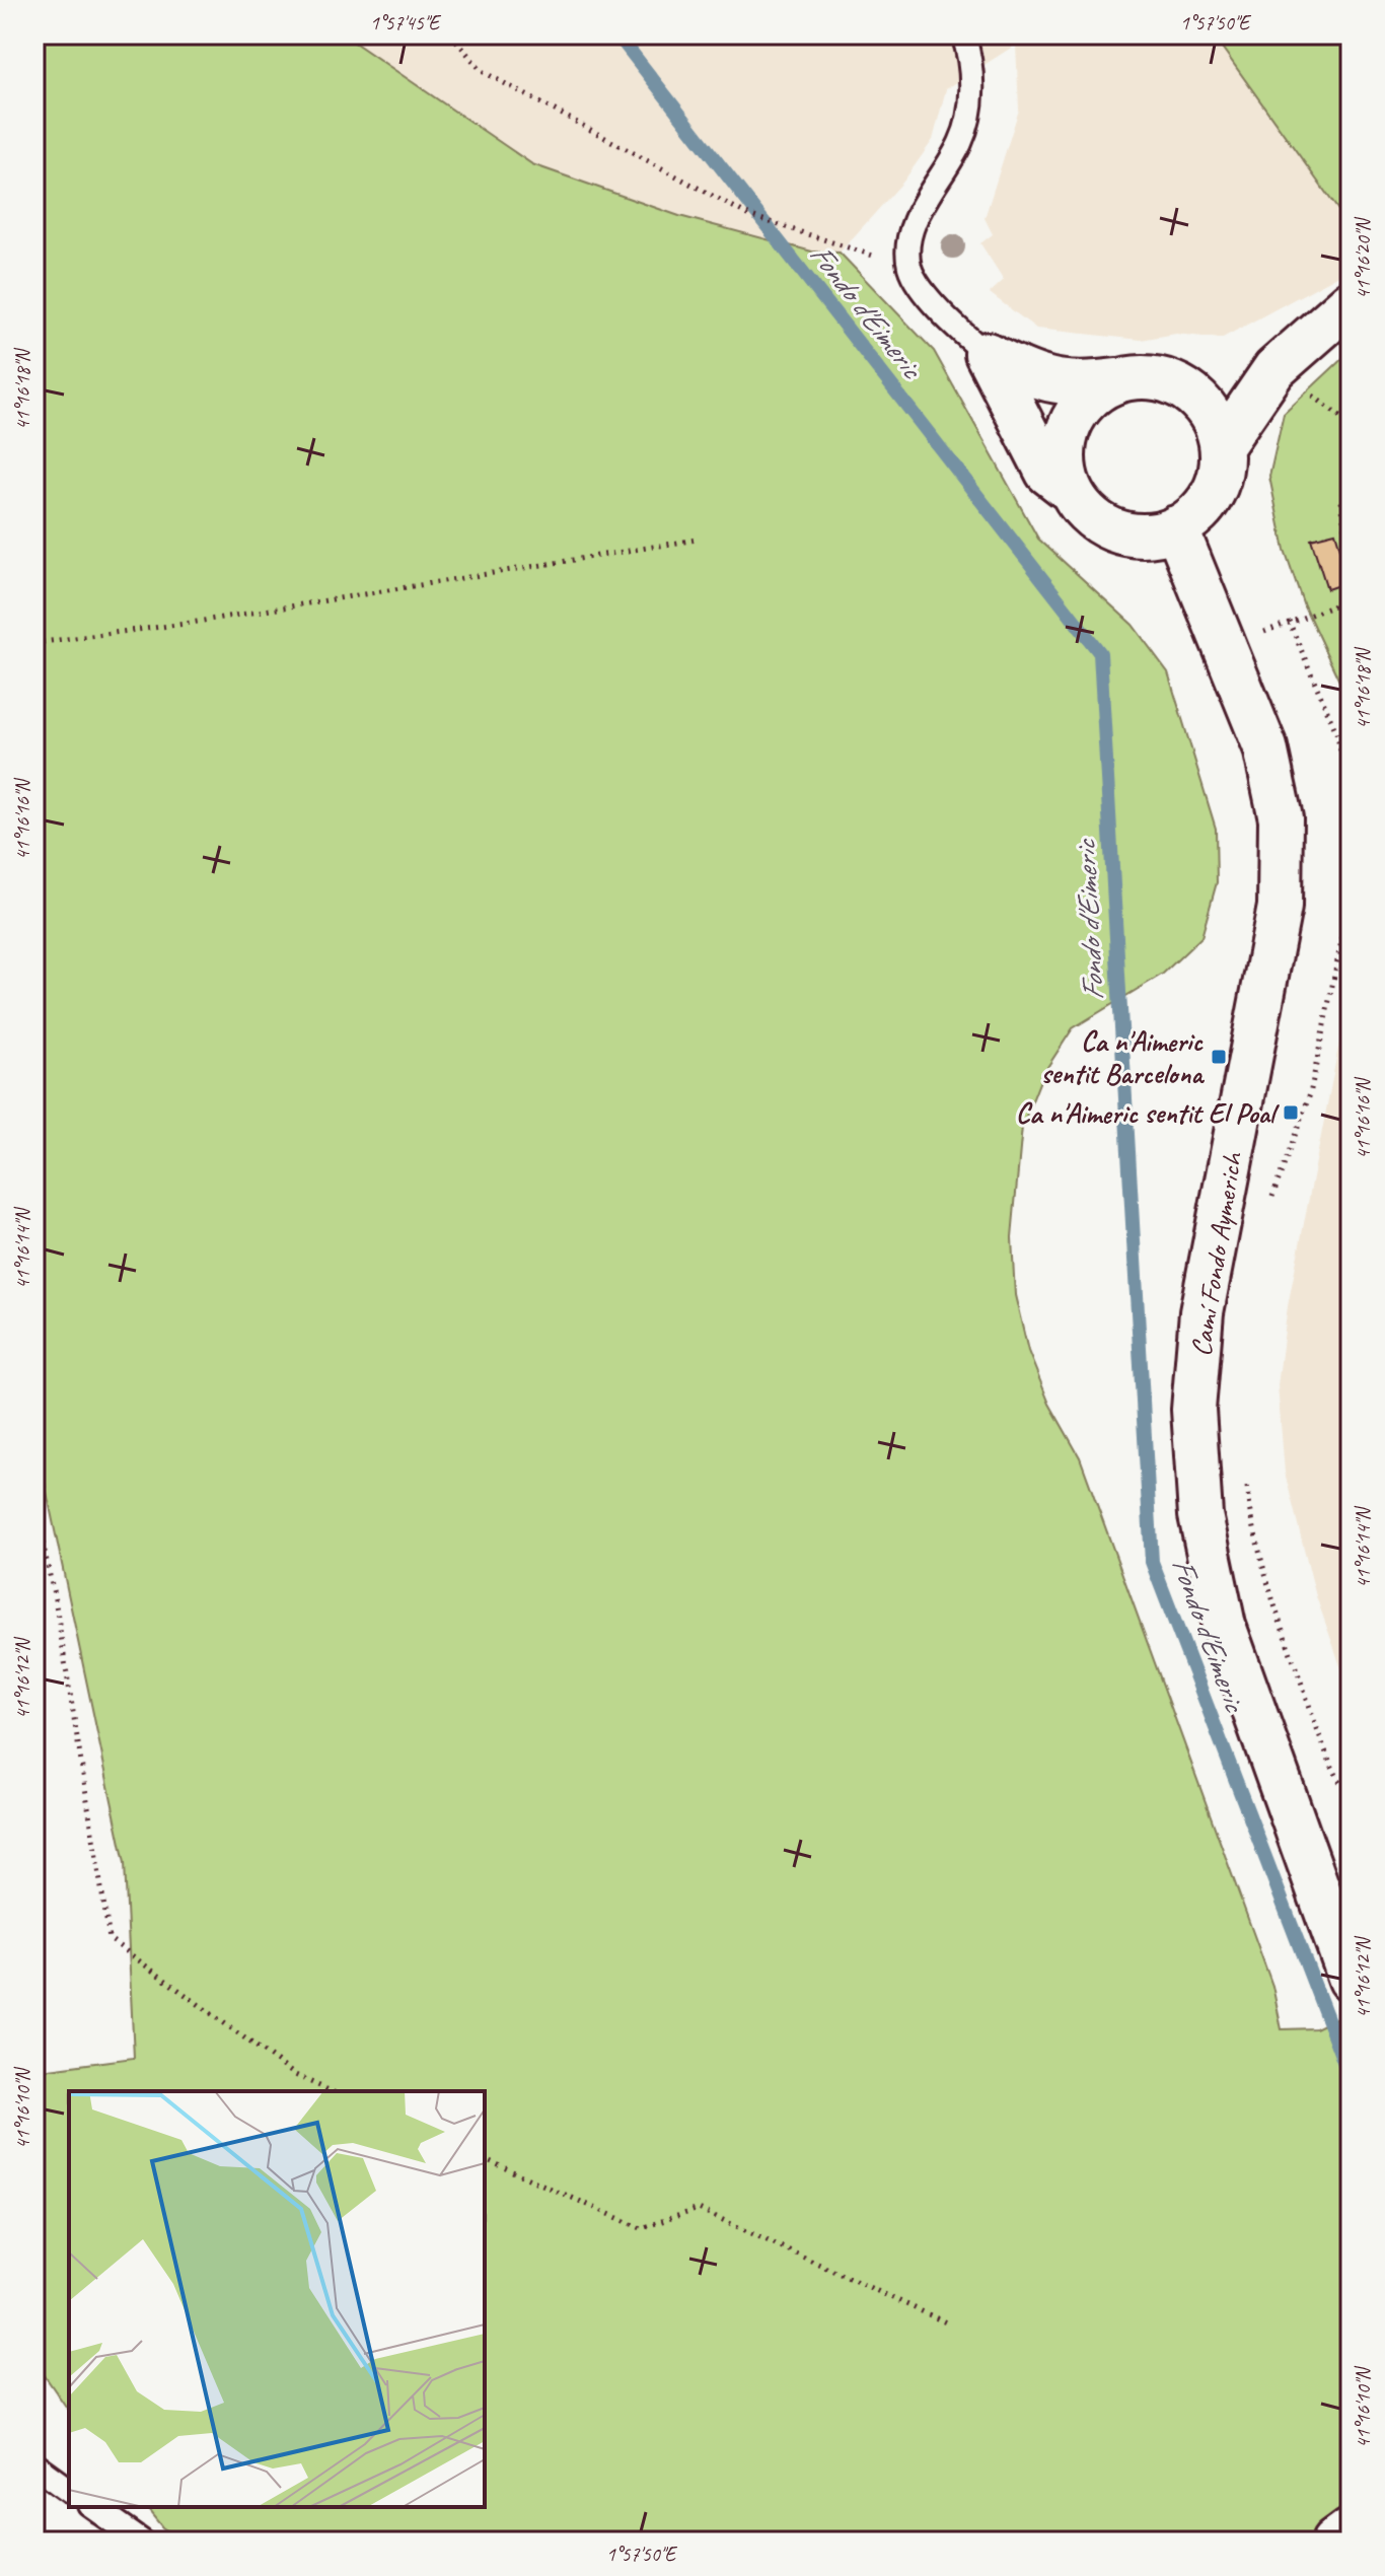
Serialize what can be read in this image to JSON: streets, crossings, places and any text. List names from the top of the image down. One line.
{"streets":{"street":["Camí Fondo Aymerich"]},"water":["Fondo d'Eimeric"],"places":{"transit":["Ca n'Aimeric sentit Barcelona","Ca n'Aimeric sentit El Poal"]},"coordinates":["1°57'45\"E","1°57'50\"E","41°16'20\"N","41°16'18\"N","41°16'16\"N","41°16'14\"N","41°16'12\"N","41°16'10\"N"]}
